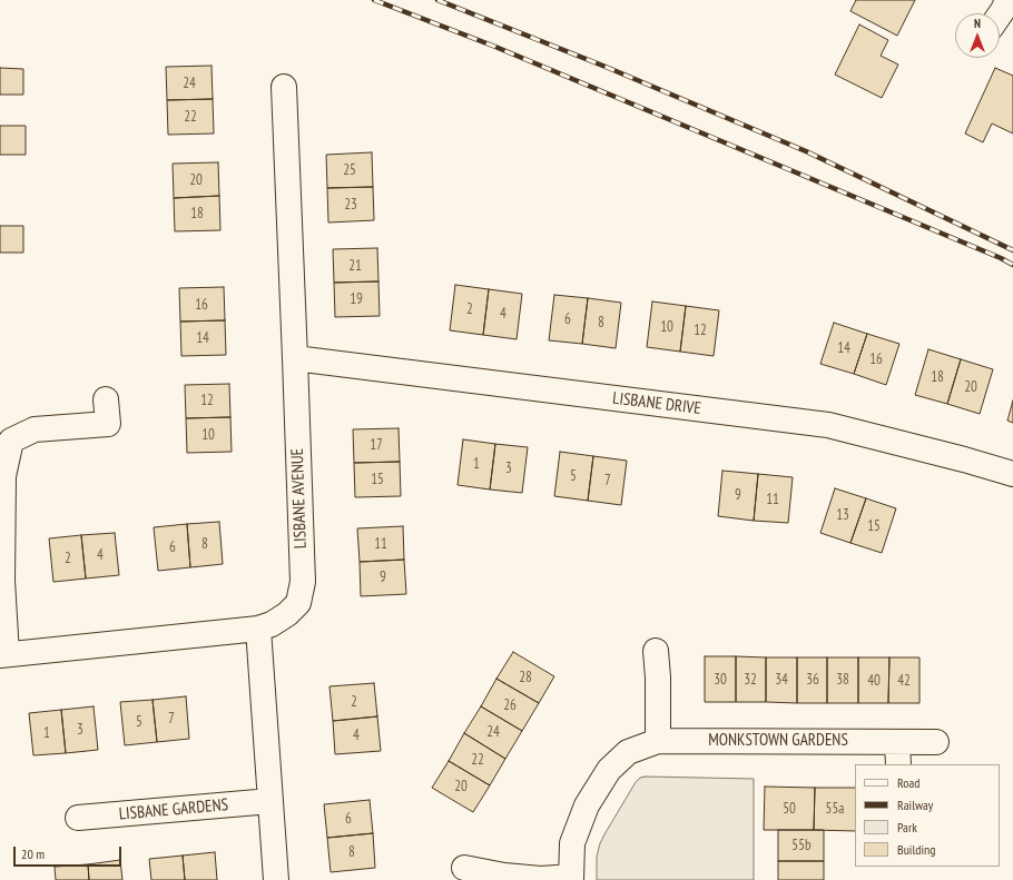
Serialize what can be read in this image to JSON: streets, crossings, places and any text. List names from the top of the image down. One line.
{"streets":{"street":["LISBANE DRIVE","LISBANE AVENUE","MONKSTOWN GARDENS","LISBANE GARDENS"]},"crossings":[["LISBANE DRIVE","LISBANE AVENUE"]],"house_numbers":["24","22","25","20","23","18","21","19","16","2","4","6","8","10","12","14","14","16","18","20","12","10","17","1","3","5","15","7","9","11","13","15","8","11","6","4","2","9","28","30","32","34","36","38","40","42","2","26","7","5","3","24","1","4","22","20","50","55a","6","55b","8"],"legend":["Road","Railway","Park","Building"],"scale_bar":"20 m","north":"top"}
